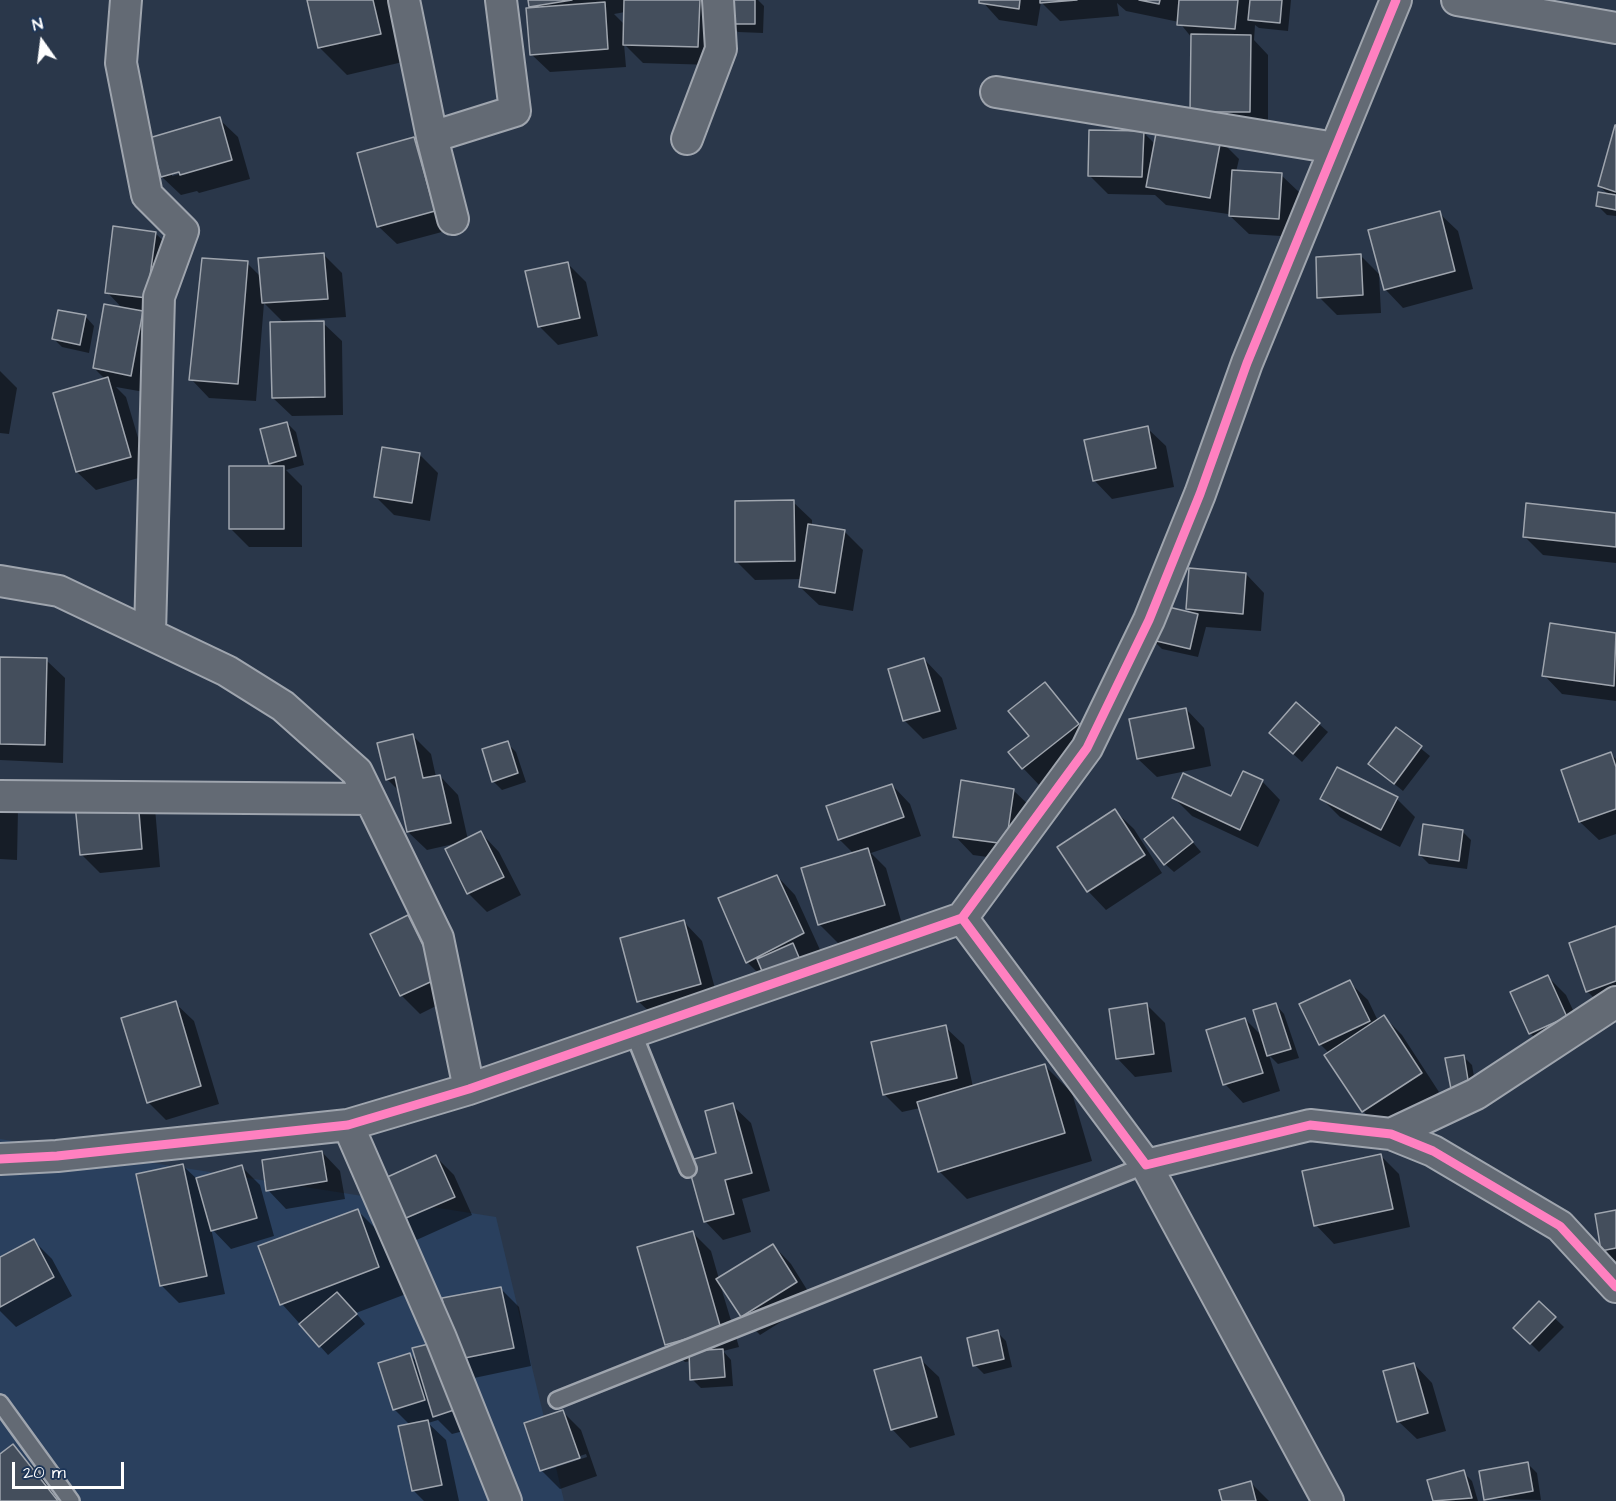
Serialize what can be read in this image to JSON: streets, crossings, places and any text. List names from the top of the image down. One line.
{"scale_bar":"20 m","north":"top"}
